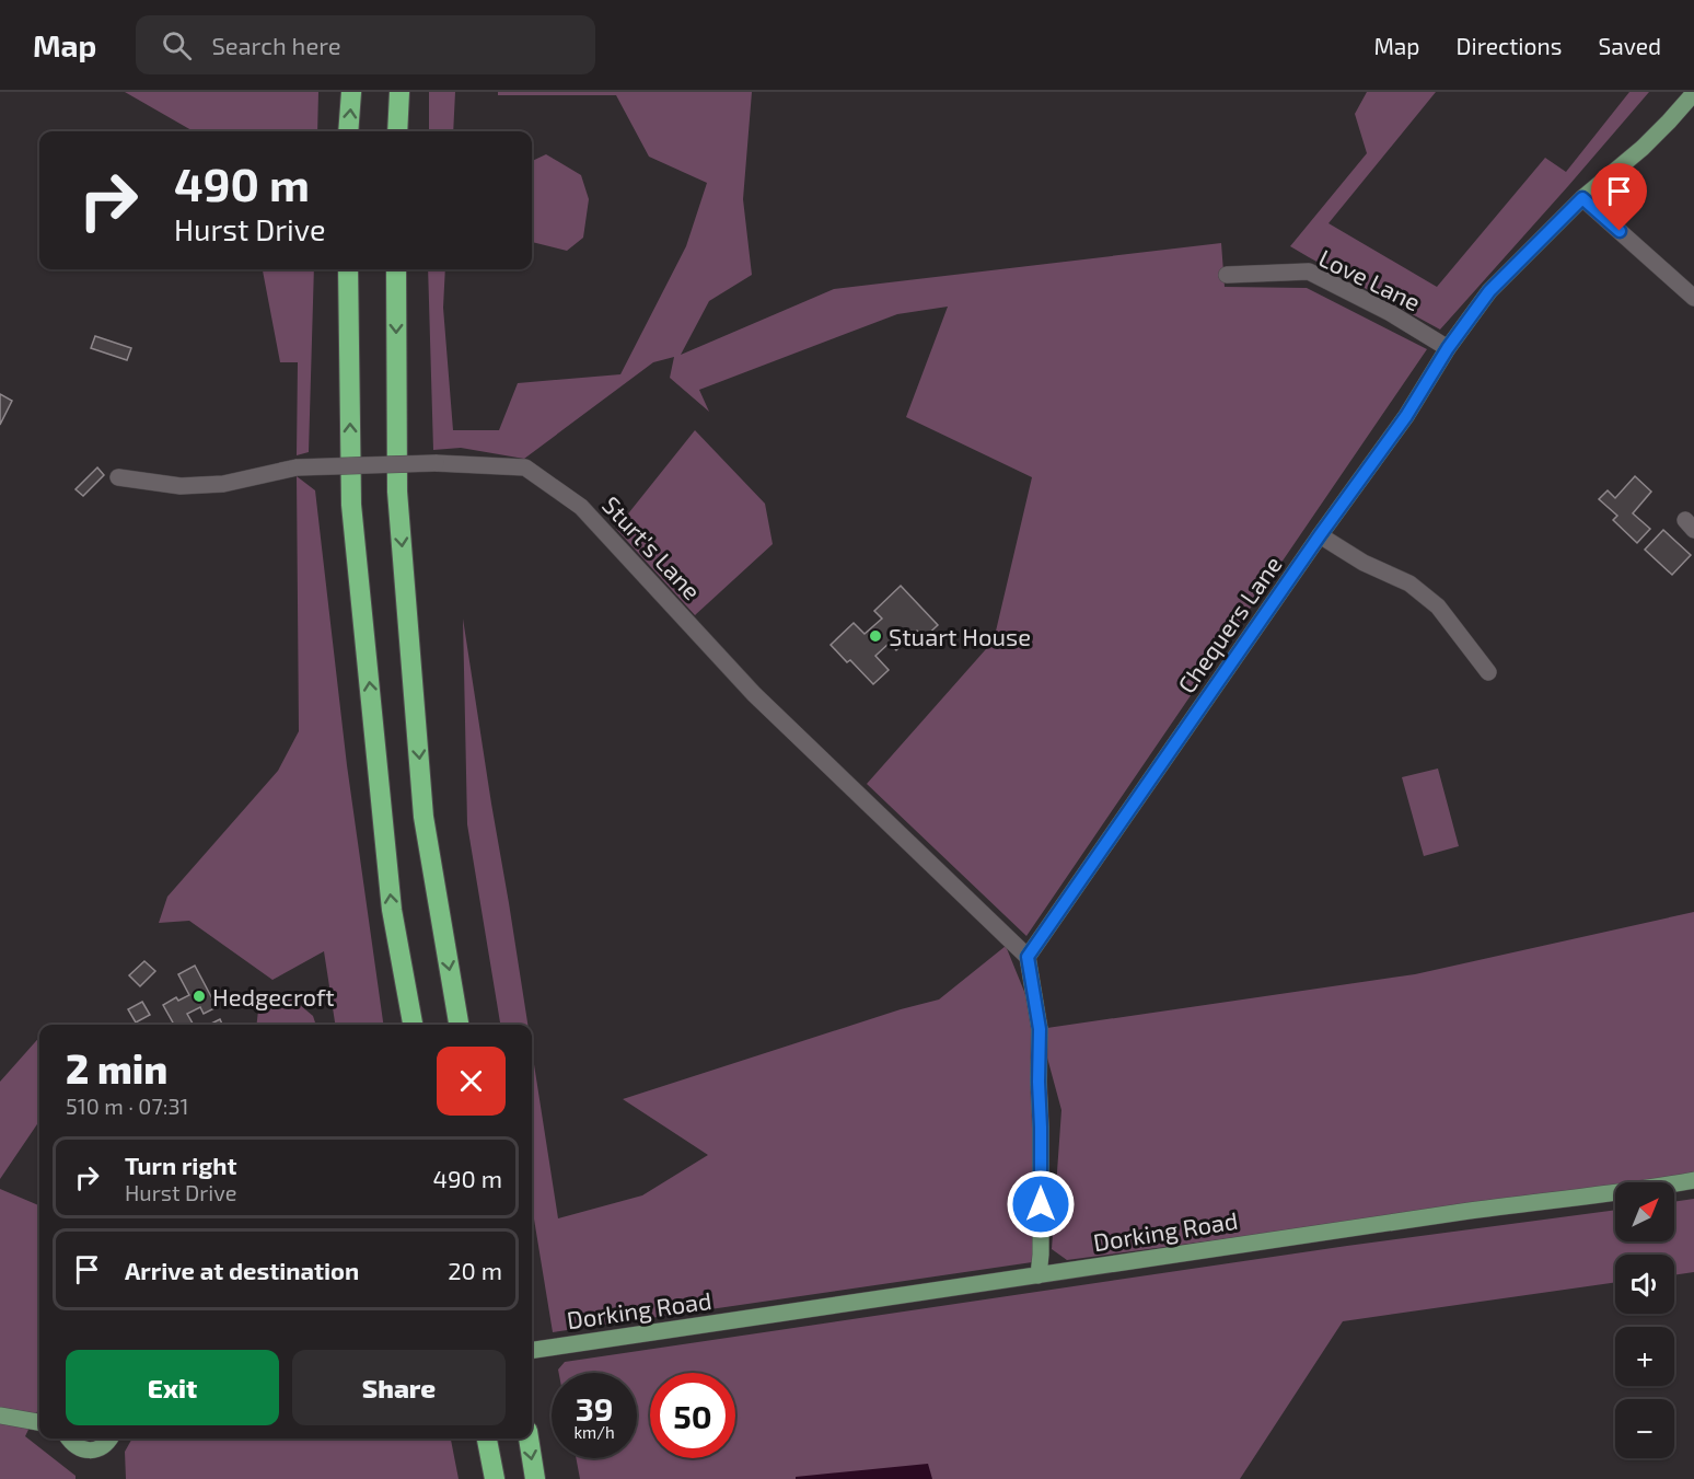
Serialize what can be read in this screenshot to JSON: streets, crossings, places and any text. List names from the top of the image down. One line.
{"streets":{"main road":["Chequers Lane","Dorking Road"],"street":["Love Lane","Sturt's Lane"]},"crossings":[["Love Lane","Chequers Lane"],["Sturt's Lane","Chequers Lane"]],"places":["Stuart House","Hedgecroft"],"north":"top right","page":{"header":"Map","search":"Search here","nav":["Map","Directions","Saved"],"turn":["490 m","Hurst Drive"],"heading":["2 min","510 m · 07:31"],"list":[{"name":"Turn right","note":"Hurst Drive","value":"490 m"},{"name":"Arrive at destination","value":"20 m"}],"map_buttons":["+","−"],"buttons":["Exit","Share"],"speed":"39 km/h","limit":"50"}}
